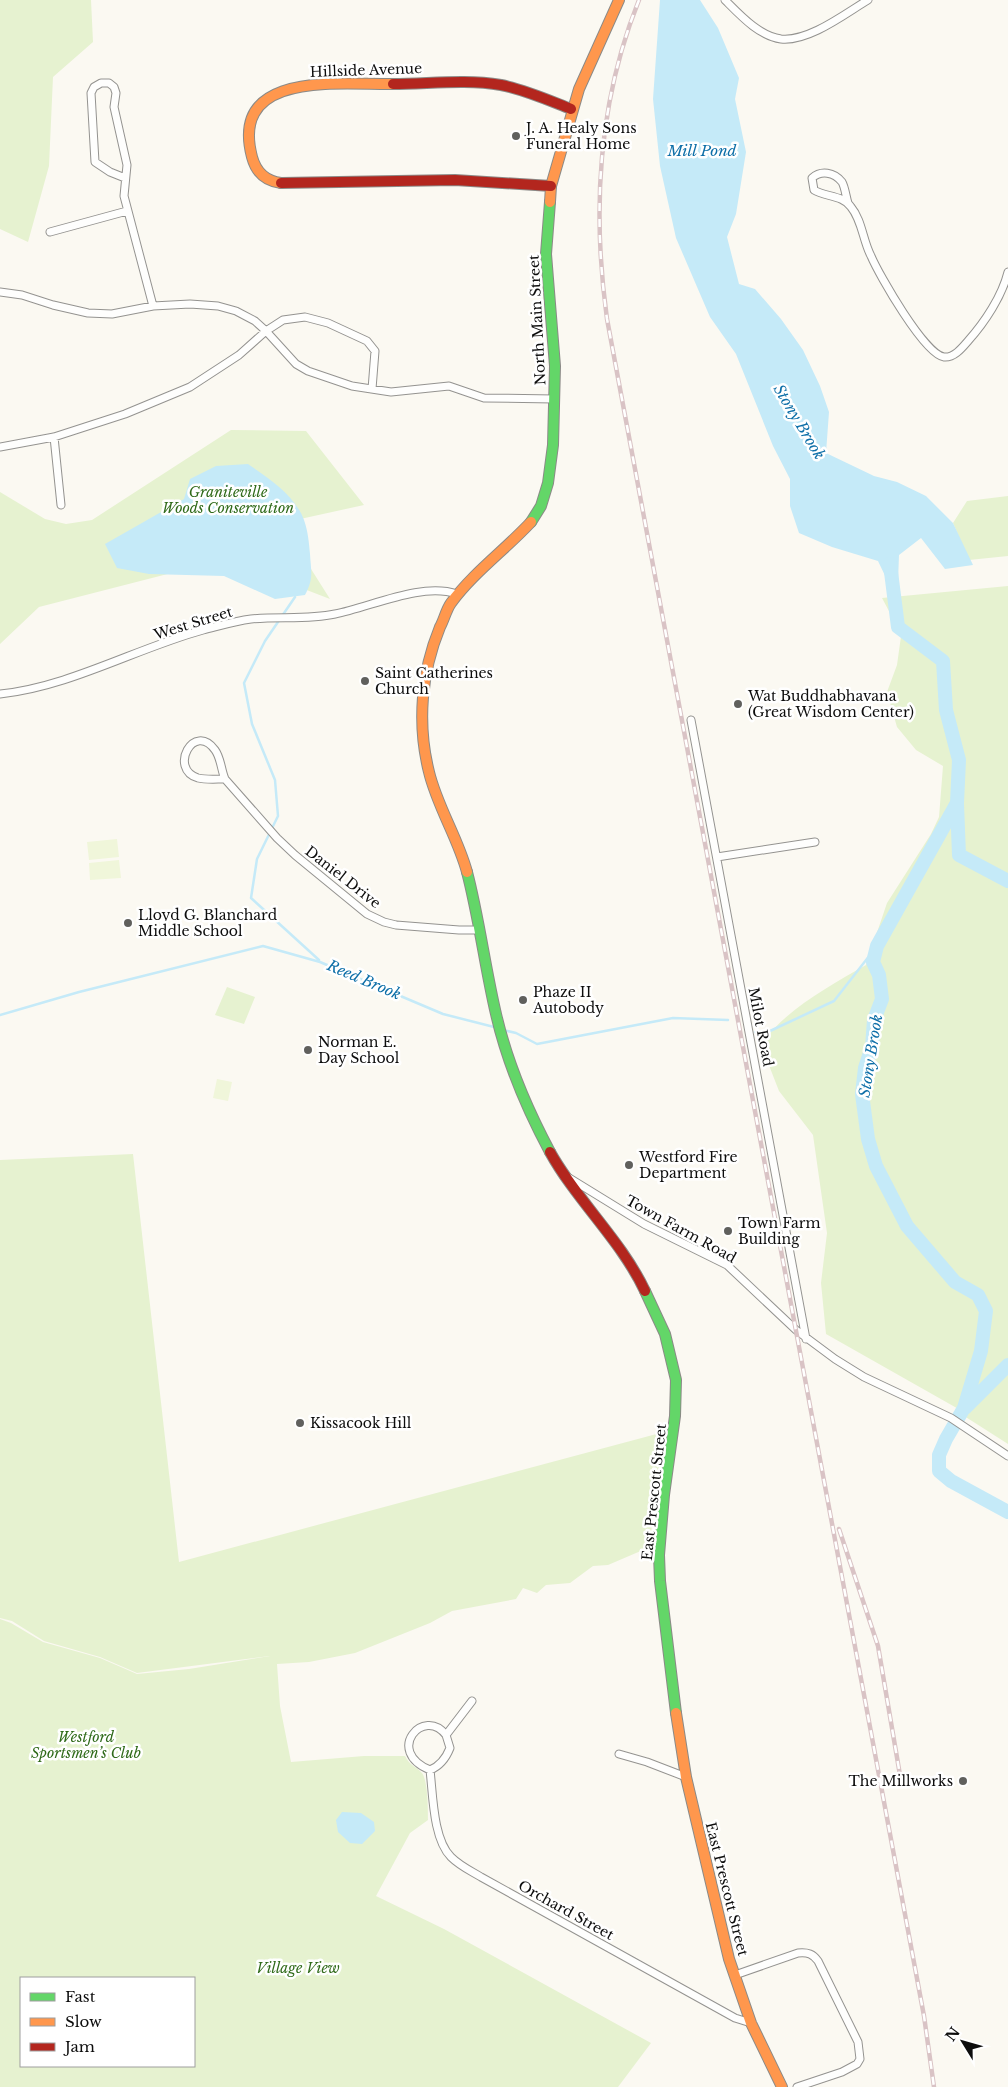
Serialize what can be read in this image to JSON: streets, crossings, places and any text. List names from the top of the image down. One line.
{"streets":{"main road":["Hillside Avenue","North Main Street","East Prescott Street"],"street":["West Street","Daniel Drive","Milot Road","Town Farm Road","Orchard Street"]},"crossings":[["Hillside Avenue","North Main Street"],["North Main Street","West Street"],["North Main Street","Daniel Drive"],["North Main Street","East Prescott Street"],["Daniel Drive","East Prescott Street"],["Milot Road","Town Farm Road"],["Town Farm Road","East Prescott Street"],["East Prescott Street","Orchard Street"]],"water":["Mill Pond","Stony Brook","Reed Brook"],"parks":["Graniteville Woods Conservation","Westford Sportsmen’s Club","Village View"],"places":["J. A. Healy Sons Funeral Home","Saint Catherines Church","Wat Buddhabhavana (Great Wisdom Center)","Lloyd G. Blanchard Middle School","Phaze II Autobody","Norman E. Day School","Westford Fire Department","Town Farm Building","Kissacook Hill","The Millworks"],"legend":["Fast","Slow","Jam"],"north":"top left"}
